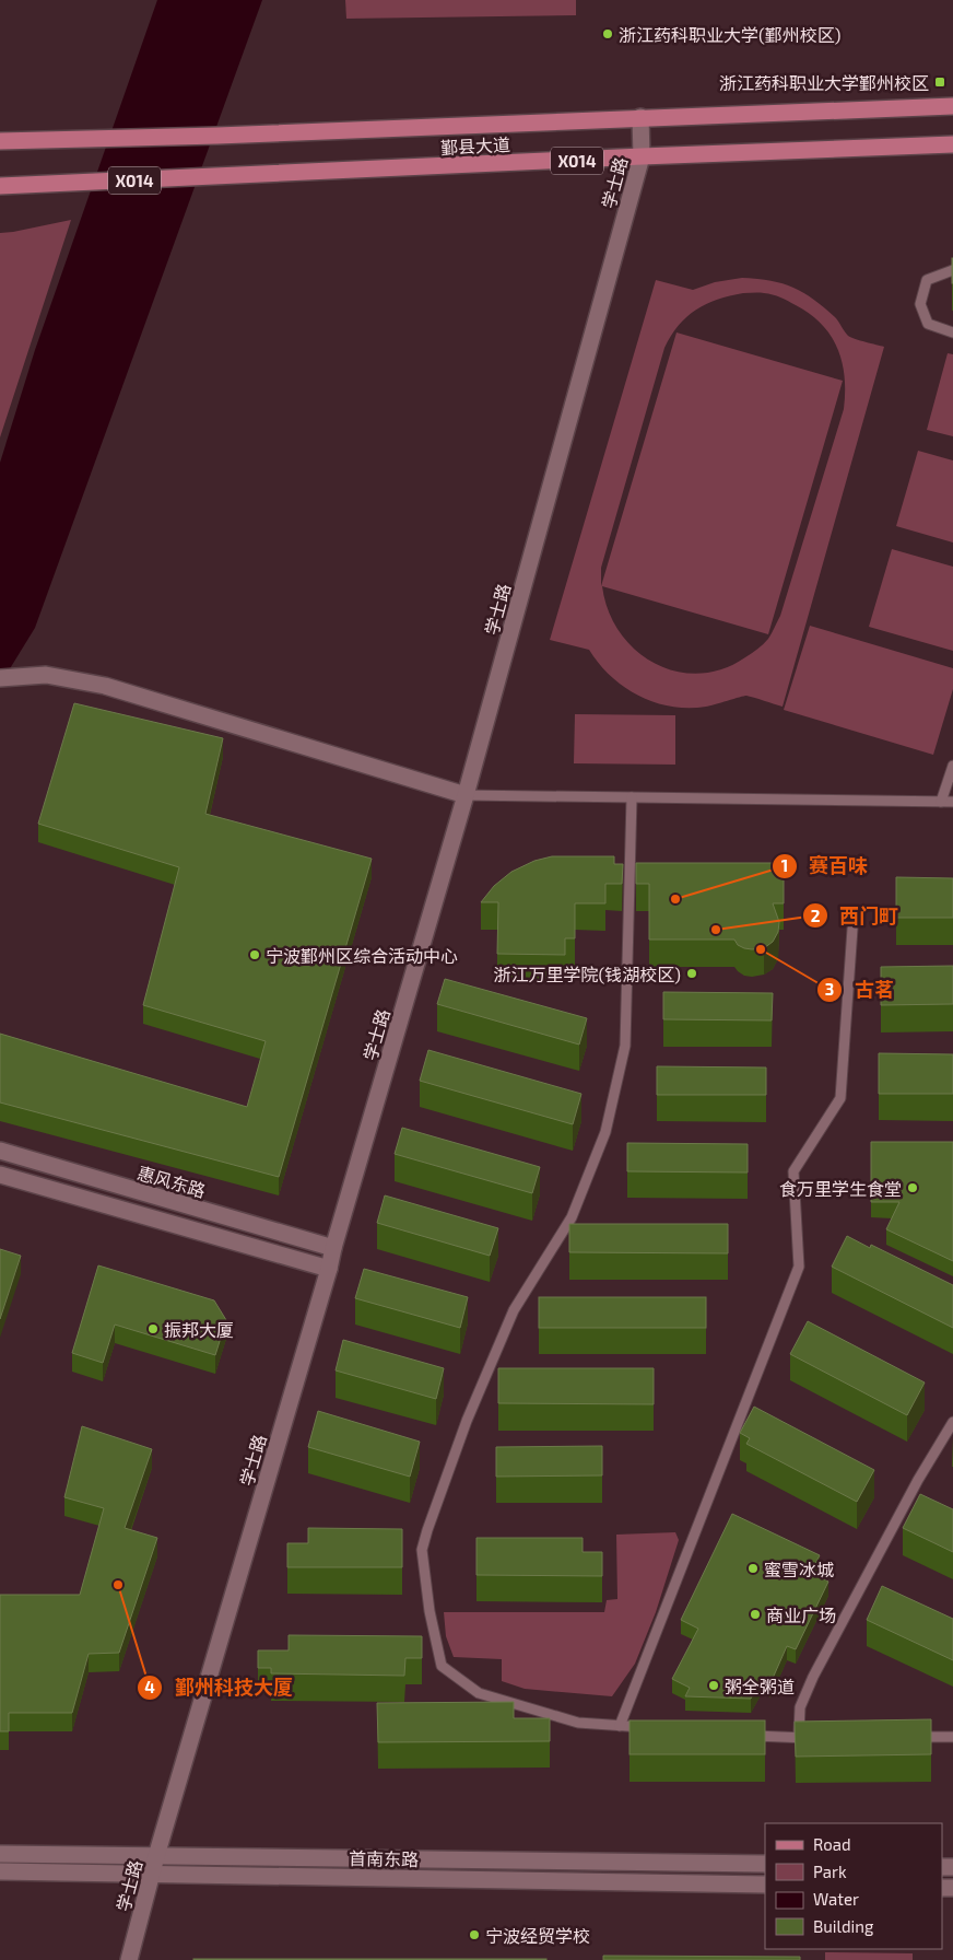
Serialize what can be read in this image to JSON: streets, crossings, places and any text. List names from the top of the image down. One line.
{"streets":{"main road":["鄞县大道","X014"],"street":["学士路","惠风东路","首南东路"]},"crossings":[["鄞县大道","学士路"],["学士路","惠风东路"],["学士路","首南东路"]],"places":{"other":["浙江药科职业大学(鄞州校区)","赛百味","西门町","古茗","宁波鄞州区综合活动中心","浙江万里学院(钱湖校区)","食万里学生食堂","振邦大厦","蜜雪冰城","鄞州科技大厦","商业广场","粥全粥道","宁波经贸学校"],"transit":["浙江药科职业大学鄞州校区"]},"legend":["Road","Park","Water","Building"]}
